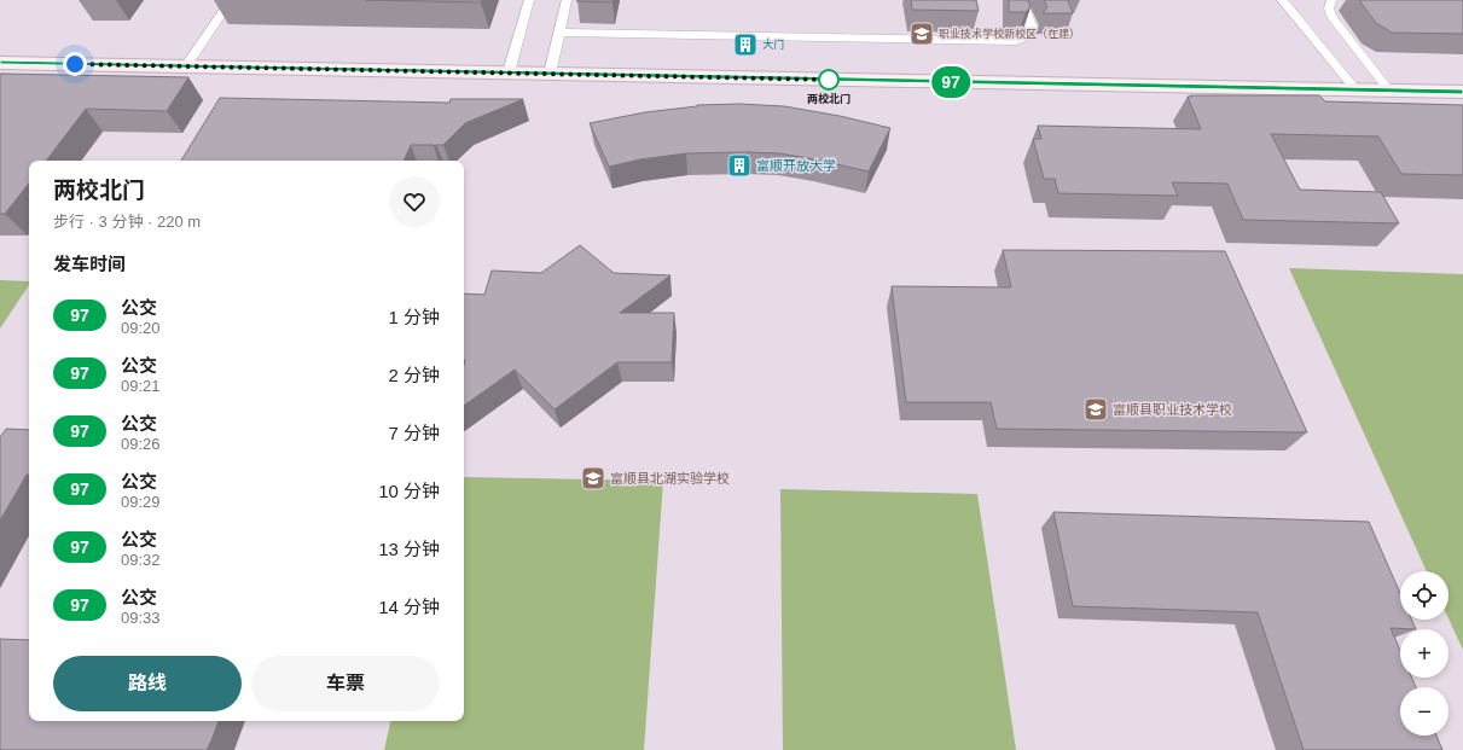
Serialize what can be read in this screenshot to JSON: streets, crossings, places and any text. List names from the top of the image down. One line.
{"places":{"school or university":["职业技术学校新校区（在建）","富顺县职业技术学校","富顺县北湖实验学校"],"building":["大门","富顺开放大学"],"other":["两校北门"]},"lines":["bus line 97"],"page":{"on_map":"97","heading":[["两校北门","步行 · 3 分钟 · 220 m"],"发车时间"],"list":[{"mark":"97","name":"公交","note":"09:20","value":"1 分钟"},{"mark":"97","name":"公交","note":"09:21","value":"2 分钟"},{"mark":"97","name":"公交","note":"09:26","value":"7 分钟"},{"mark":"97","name":"公交","note":"09:29","value":"10 分钟"},{"mark":"97","name":"公交","note":"09:32","value":"13 分钟"},{"mark":"97","name":"公交","note":"09:33","value":"14 分钟"}],"map_buttons":["+","−"],"buttons":["路线","车票"]}}
